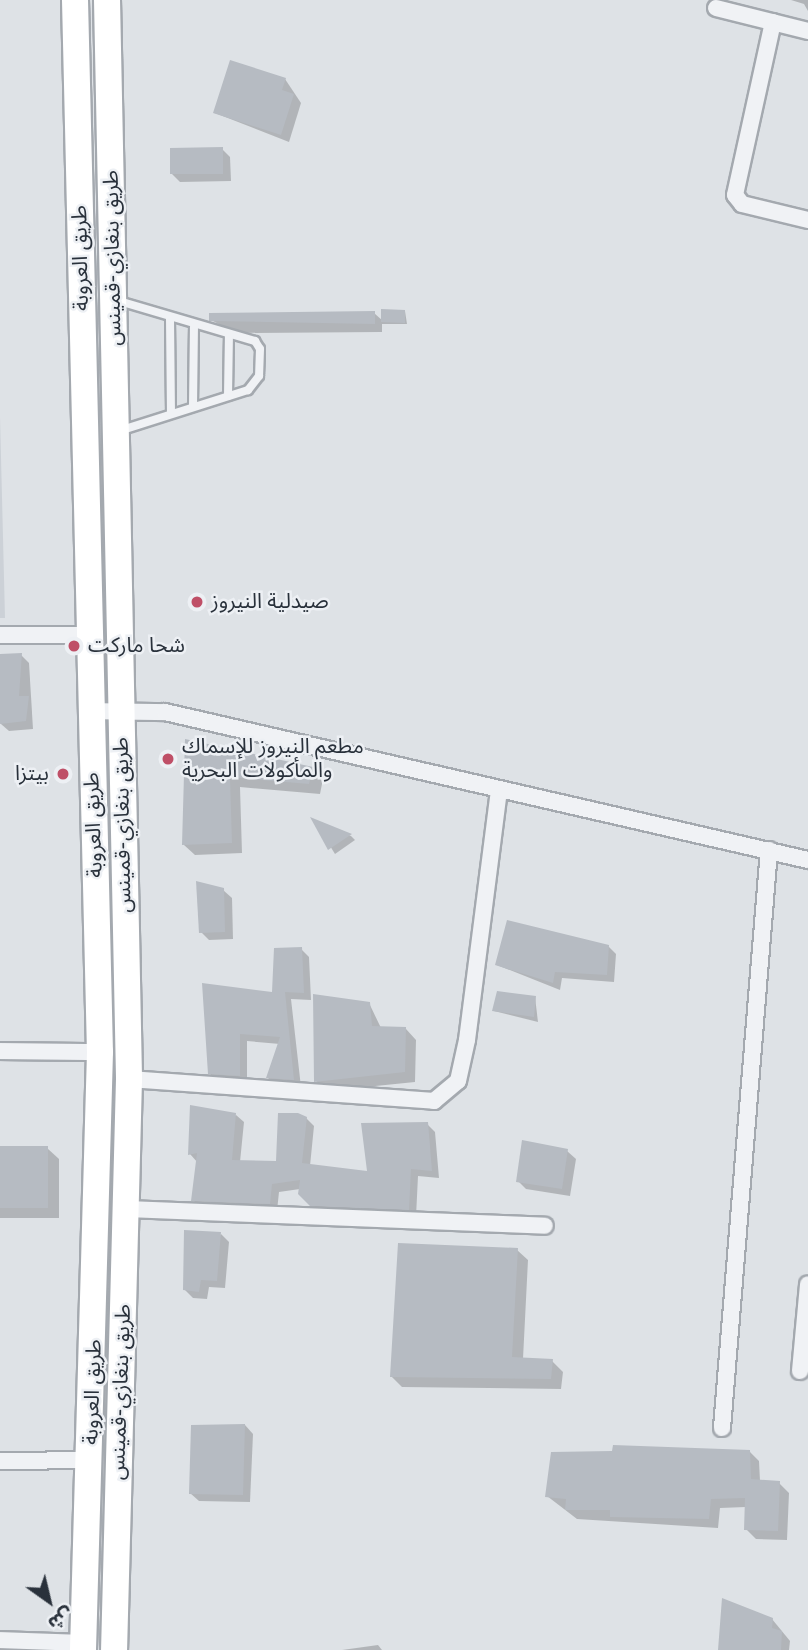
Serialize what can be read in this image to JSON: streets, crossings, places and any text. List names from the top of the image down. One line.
{"streets":{"main road":["طريق العروبة","طريق بنغازي-قمينس"]},"places":["صيدلية النيروز","شحا ماركت","مطعم النيروز للإسماك والمأكولات البحرية","بيتزا"],"north":"bottom right"}
